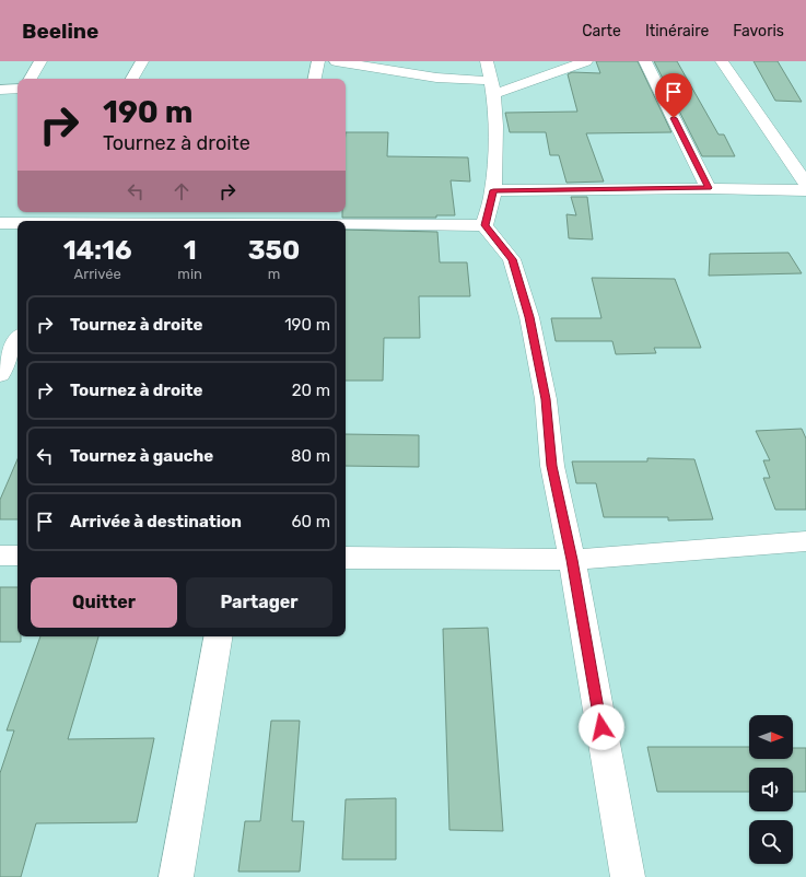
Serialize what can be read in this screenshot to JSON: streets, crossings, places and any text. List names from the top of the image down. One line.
{"north":"right","page":{"header":"Beeline","nav":["Carte","Itinéraire","Favoris"],"turn":["190 m","Tournez à droite"],"eta":["14:16","Arrivée","1","min","350","m"],"list":[{"name":"Tournez à droite","value":"190 m"},{"name":"Tournez à droite","value":"20 m"},{"name":"Tournez à gauche","value":"80 m"},{"name":"Arrivée à destination","value":"60 m"}],"buttons":["Quitter","Partager"]}}
